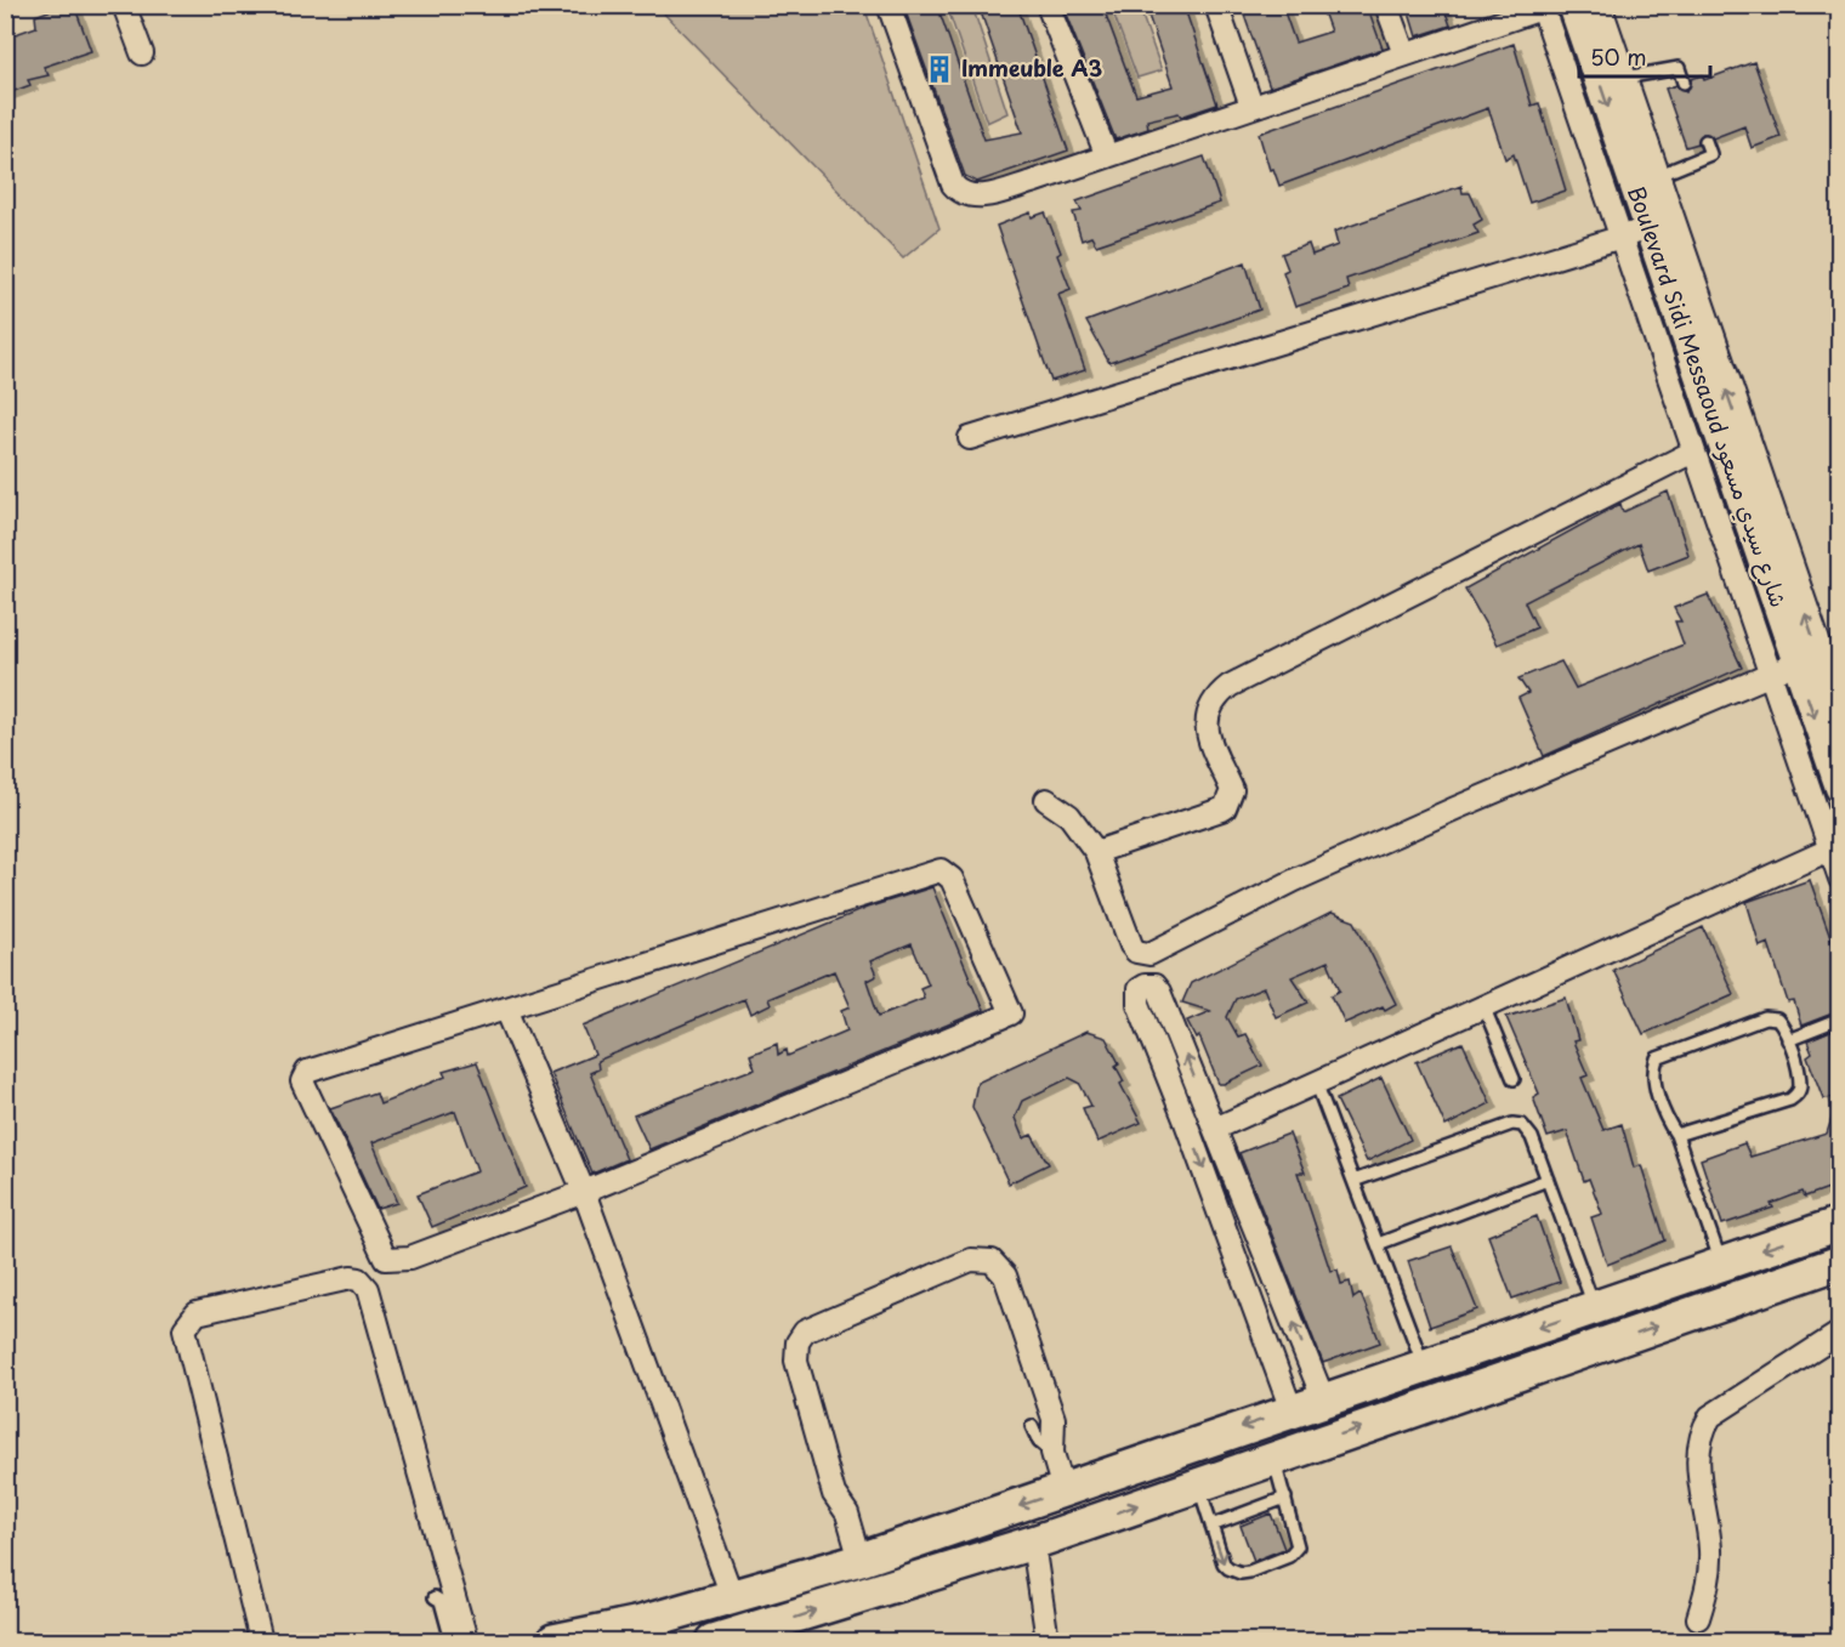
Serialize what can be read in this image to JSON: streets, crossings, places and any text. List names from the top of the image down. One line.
{"streets":{"street":["Boulevard Sidi Messaoud شارع سيدي مسعود"]},"places":{"building":["Immeuble A3"]},"scale_bar":"50 m"}
